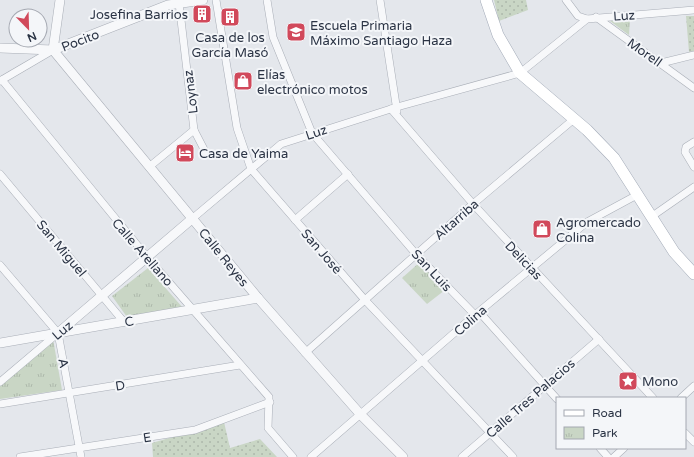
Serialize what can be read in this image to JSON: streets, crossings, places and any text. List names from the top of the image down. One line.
{"streets":{"street":["Luz","Pocito","Morell","Loynaz","Altarriba","San Miguel","San José","Calle Arellano","Calle Reyes","Delicias","San Luis","Colina","C","A","D","Calle Tres Palacios","E"]},"crossings":[["Luz","Morell"],["Luz","San Miguel"],["Luz","San José"],["Luz","Calle Arellano"],["Luz","Calle Reyes"],["Luz","Delicias"],["Luz","San Luis"],["Luz","C"],["Luz","A"],["Pocito","Loynaz"],["Pocito","Calle Reyes"],["Altarriba","San José"],["Altarriba","Calle Reyes"],["Altarriba","Delicias"],["Altarriba","San Luis"],["San Miguel","C"],["San José","Colina"],["San José","Calle Tres Palacios"],["Calle Arellano","C"],["Calle Arellano","D"],["Calle Arellano","E"],["Calle Reyes","Colina"],["Calle Reyes","C"],["Delicias","Colina"],["Delicias","Calle Tres Palacios"],["San Luis","Colina"],["San Luis","Calle Tres Palacios"],["C","A"],["A","D"],["A","E"]],"places":{"building":["Josefina Barrios","Casa de los García Masó"],"school or university":["Escuela Primaria Máximo Santiago Haza"],"shop":["Elías electrónico motos","Agromercado Colina"],"hotel":["Casa de Yaima"],"place":["Mono"]},"legend":["Road","Park"],"north":"bottom right"}
